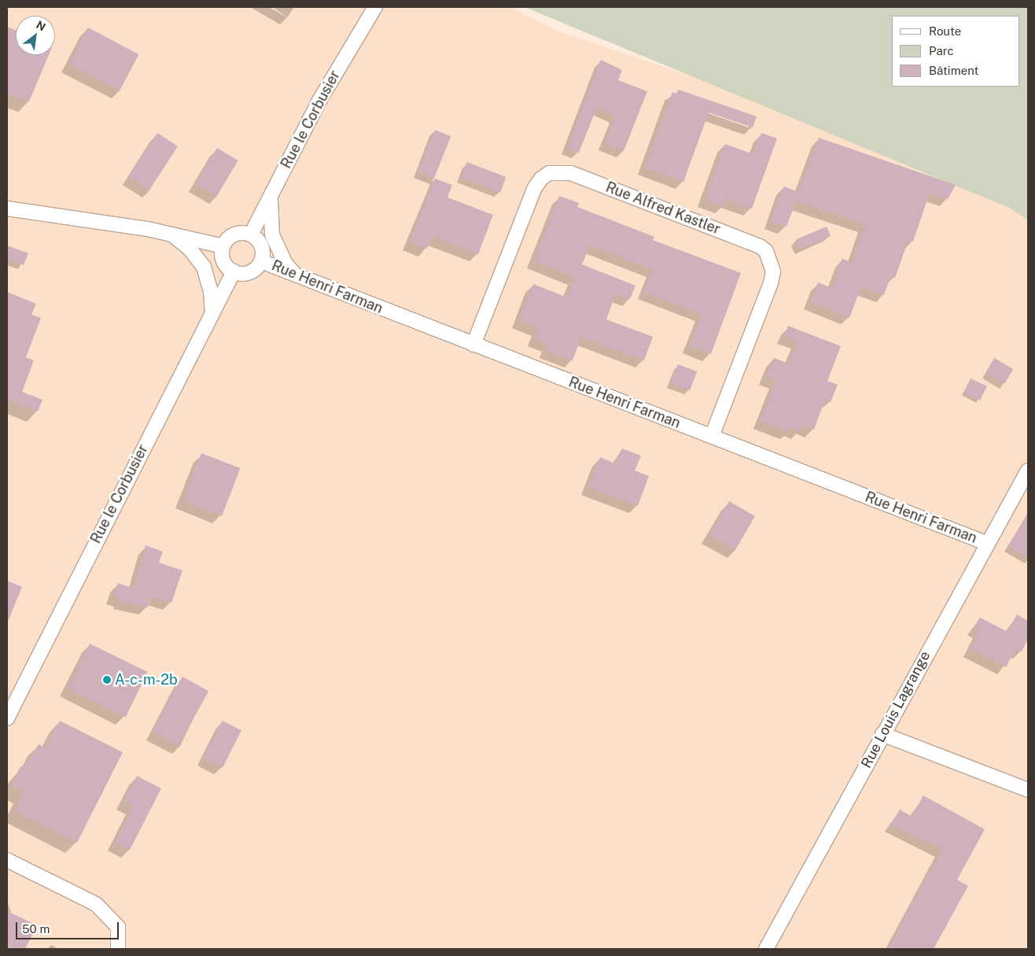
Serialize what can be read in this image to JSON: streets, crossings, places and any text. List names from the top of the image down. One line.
{"streets":{"street":["Rue le Corbusier","Rue Alfred Kastler","Rue Henri Farman","Rue Louis Lagrange"]},"crossings":[["Rue le Corbusier","Rue Henri Farman"],["Rue Alfred Kastler","Rue Henri Farman"],["Rue Henri Farman","Rue Louis Lagrange"]],"places":["A-c-m-2b"],"legend":["Route","Parc","Bâtiment"],"scale_bar":"50 m","north":"top right"}
